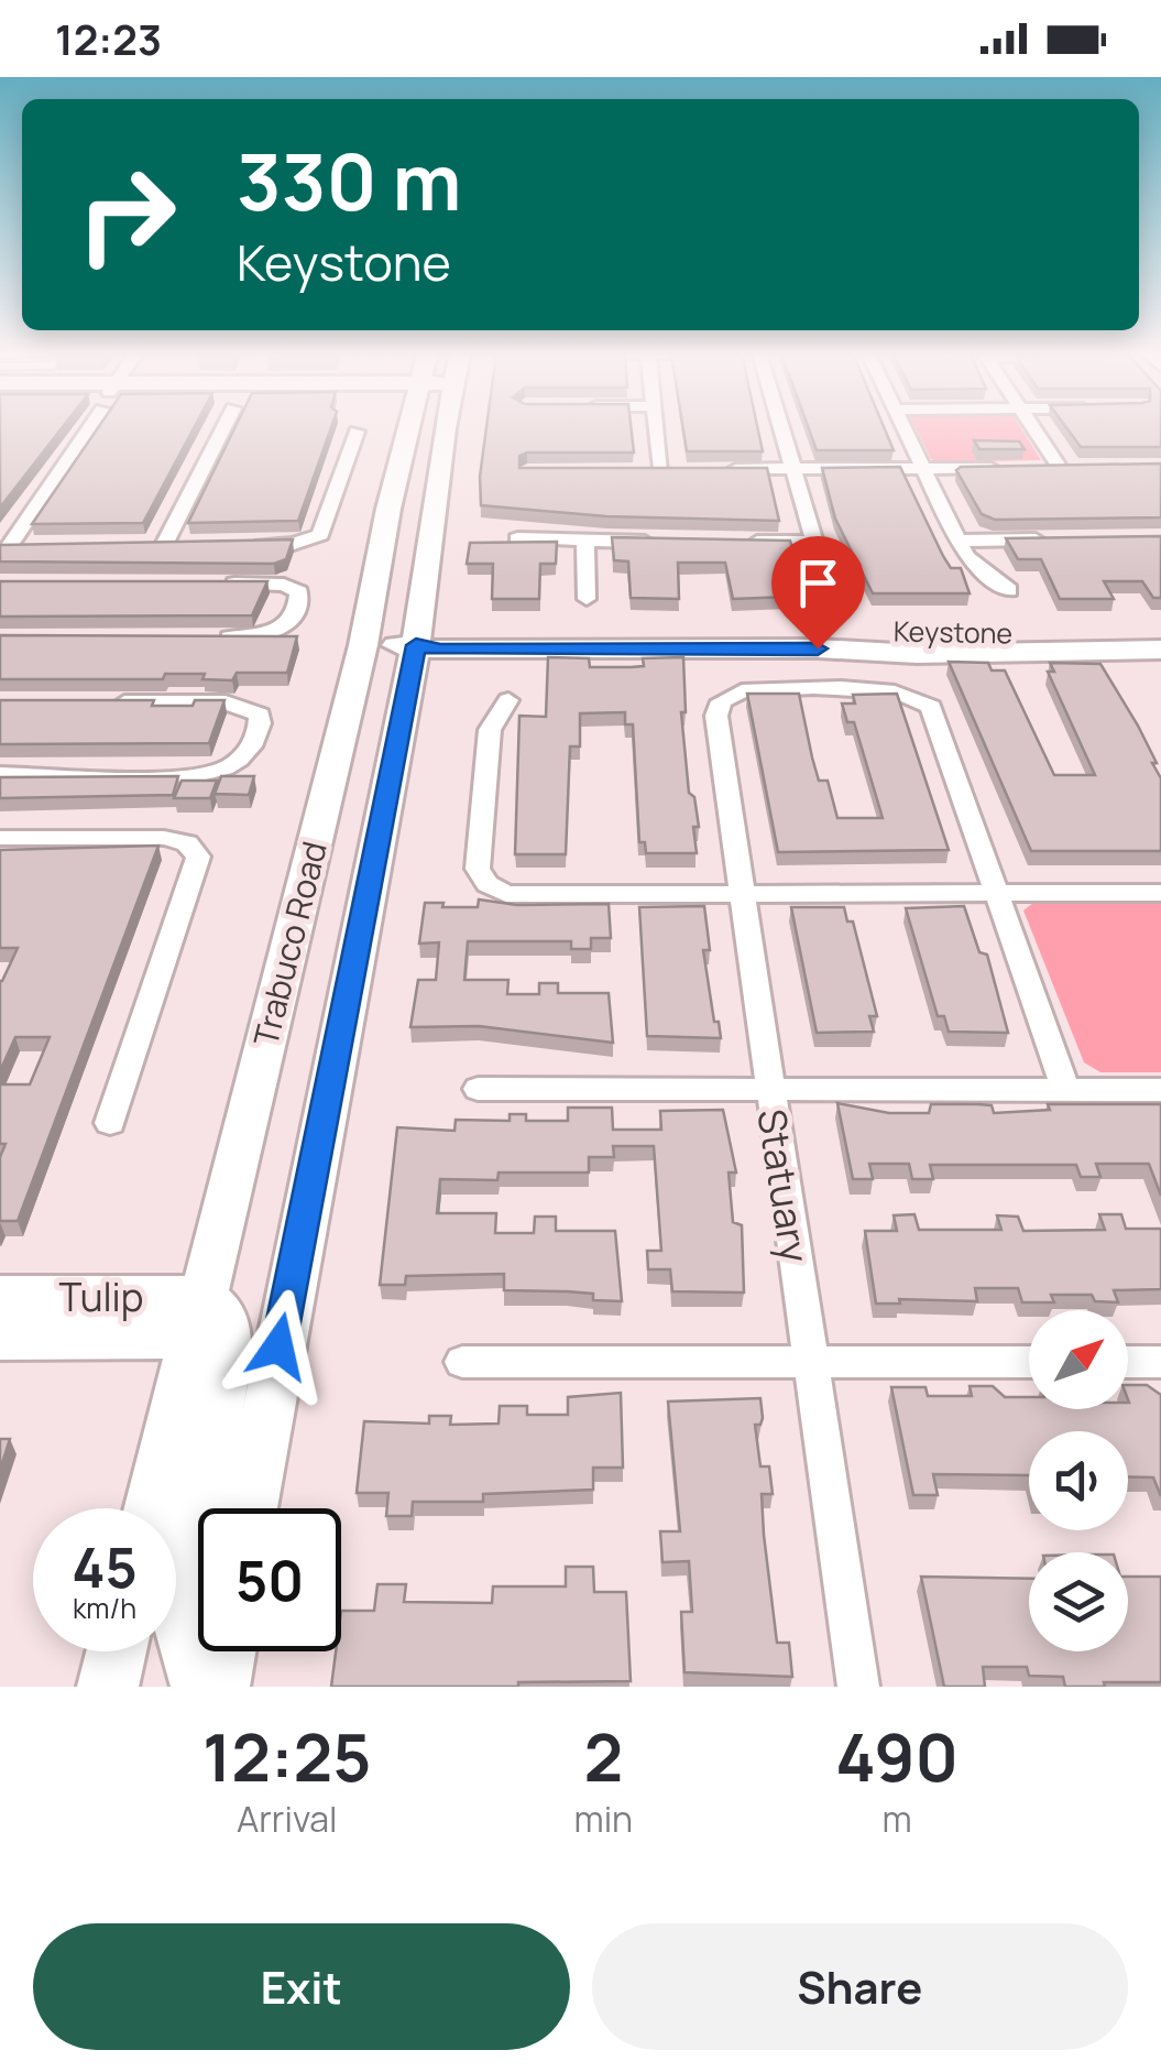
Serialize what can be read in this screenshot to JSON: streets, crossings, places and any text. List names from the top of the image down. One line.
{"streets":{"main road":["Keystone","Trabuco Road","Tulip"],"street":["Statuary"]},"crossings":[["Keystone","Trabuco Road"],["Trabuco Road","Tulip"]],"north":"top right","page":{"status":"12:23","turn":["330 m","Keystone"],"speed":"45 km/h","limit":"50","eta":["12:25","Arrival","2","min","490","m"],"buttons":["Exit","Share"]}}
